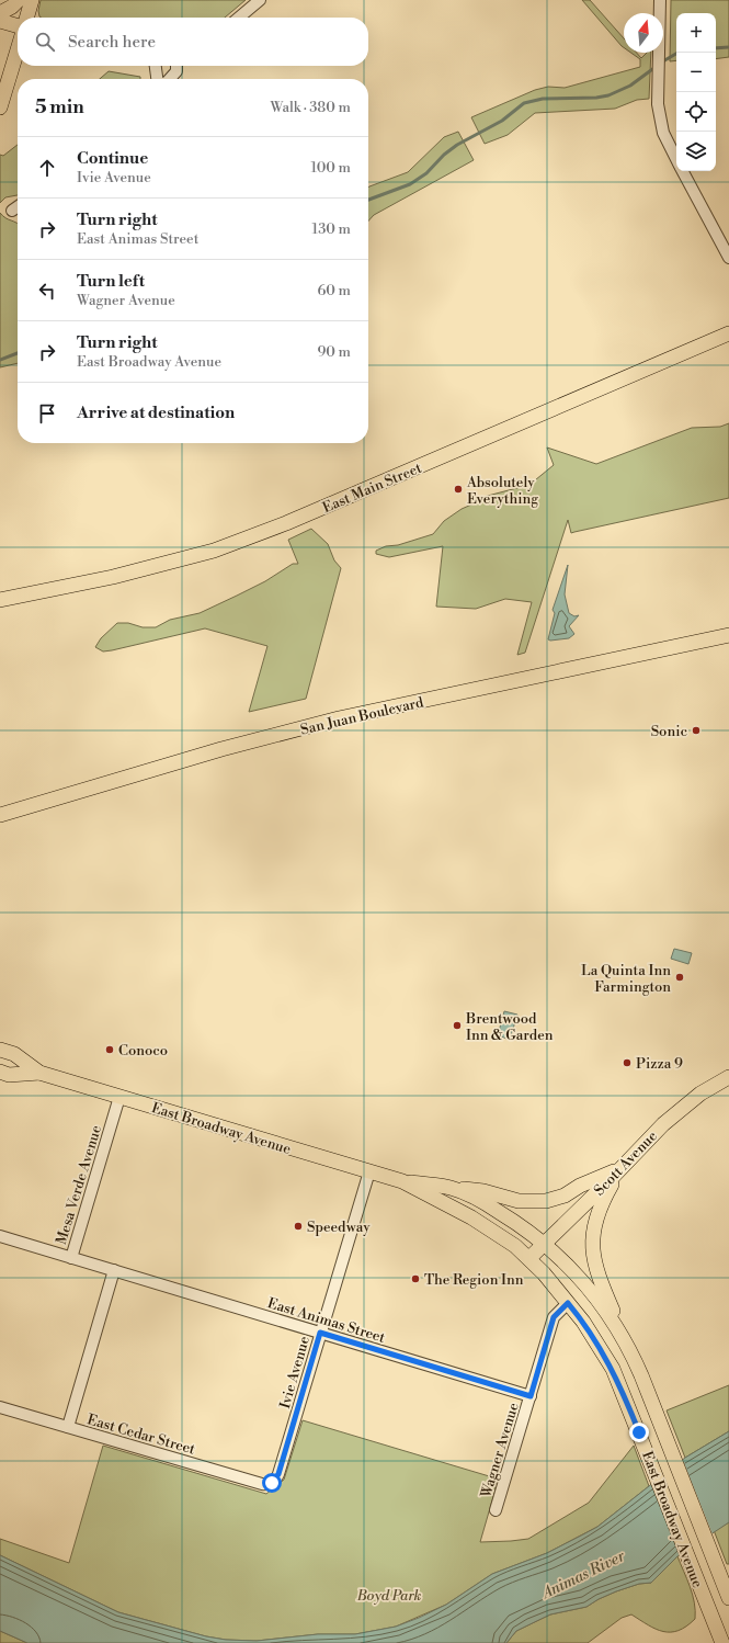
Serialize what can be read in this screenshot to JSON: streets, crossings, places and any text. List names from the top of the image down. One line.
{"streets":{"main road":["East Main Street","San Juan Boulevard","East Broadway Avenue","Scott Avenue"],"street":["Mesa Verde Avenue","East Animas Street","Ivie Avenue","East Cedar Street","Wagner Avenue"]},"crossings":[["East Broadway Avenue","Scott Avenue"],["East Broadway Avenue","Mesa Verde Avenue"],["East Broadway Avenue","Ivie Avenue"],["East Broadway Avenue","Wagner Avenue"],["Mesa Verde Avenue","East Animas Street"],["East Animas Street","Ivie Avenue"],["East Animas Street","Wagner Avenue"],["Ivie Avenue","East Cedar Street"]],"water":["Animas River"],"parks":["Boyd Park"],"places":["Absolutely Everything","Sonic","La Quinta Inn Farmington","Brentwood Inn & Garden","Conoco","Pizza 9","Speedway","The Region Inn"],"north":"top","page":{"map_buttons":["+","−"],"search":"Search here","heading":["5 min","Walk · 380 m"],"list":[["Continue","Ivie Avenue","100 m"],["Turn right","East Animas Street","130 m"],["Turn left","Wagner Avenue","60 m"],["Turn right","East Broadway Avenue","90 m"],"Arrive at destination"]}}
